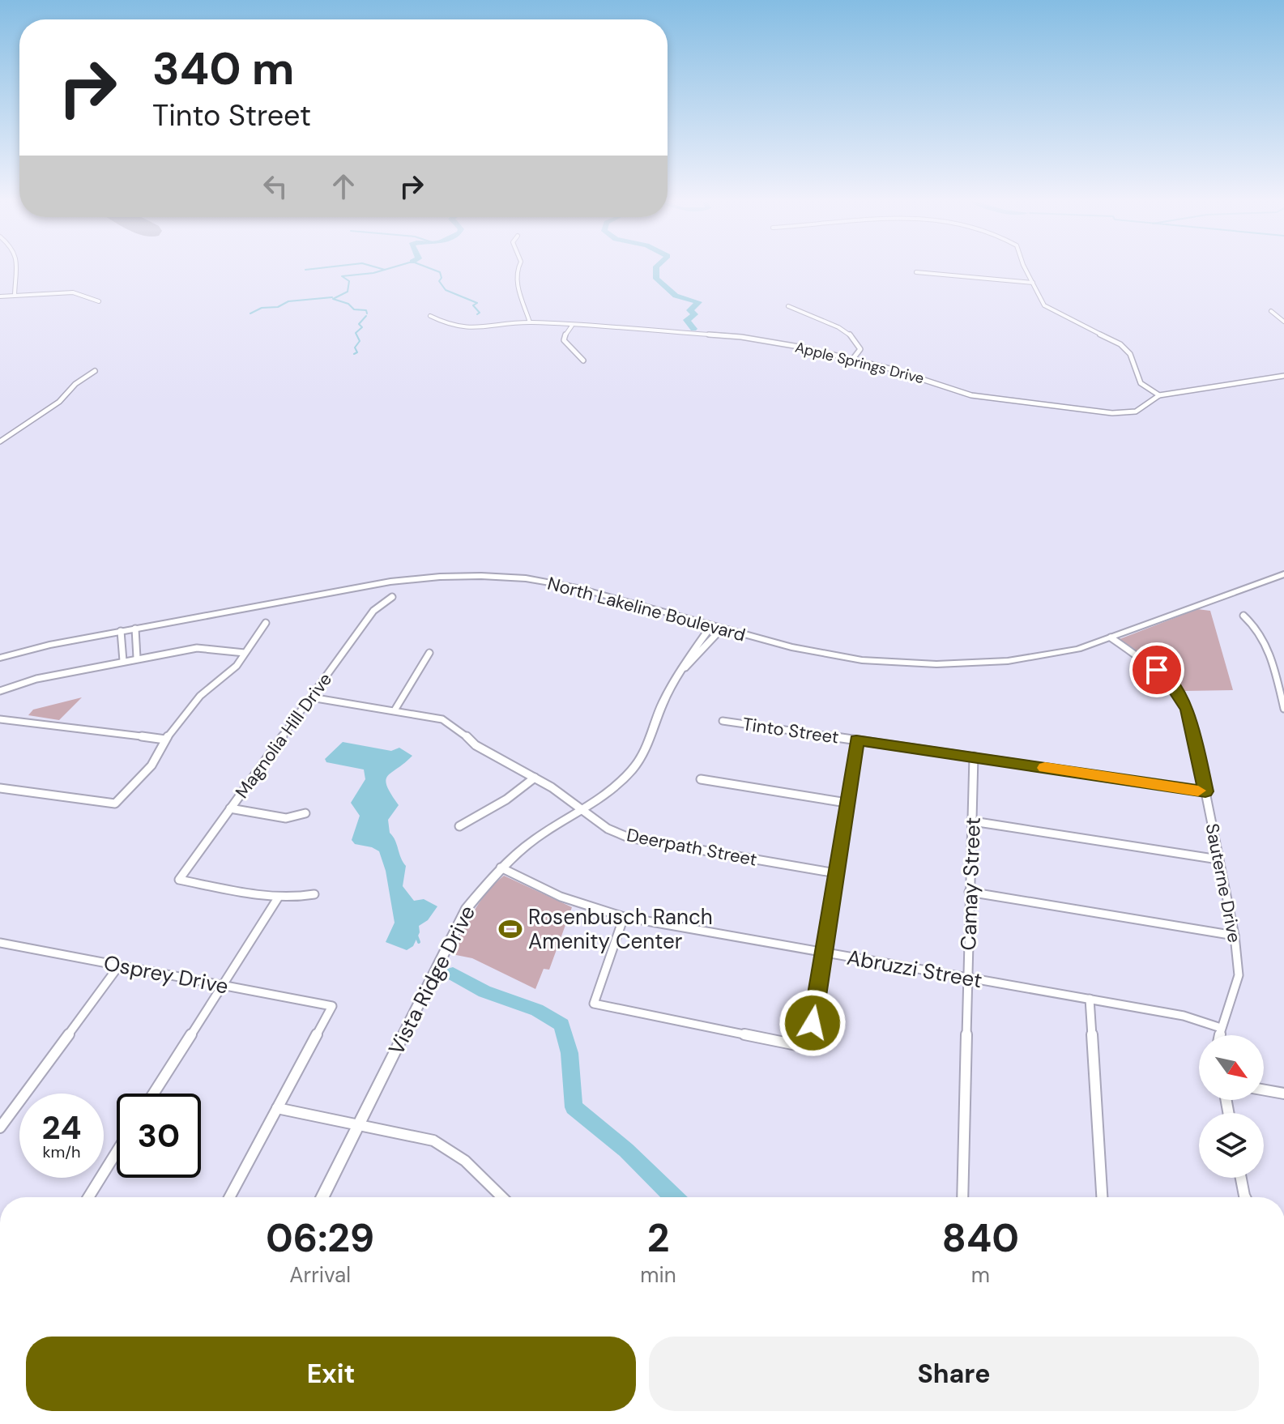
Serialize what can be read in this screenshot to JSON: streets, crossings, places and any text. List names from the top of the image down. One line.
{"streets":{"street":["Apple Springs Drive","North Lakeline Boulevard","Tinto Street","Magnolia Hill Drive","Deerpath Street","Sauterne Drive","Camay Street","Abruzzi Street","Osprey Drive","Vista Ridge Drive"]},"crossings":[["North Lakeline Boulevard","Sauterne Drive"],["North Lakeline Boulevard","Vista Ridge Drive"],["Tinto Street","Sauterne Drive"],["Tinto Street","Camay Street"],["Magnolia Hill Drive","Deerpath Street"],["Deerpath Street","Vista Ridge Drive"],["Sauterne Drive","Abruzzi Street"],["Camay Street","Abruzzi Street"],["Abruzzi Street","Vista Ridge Drive"]],"places":{"sports":["Rosenbusch Ranch Amenity Center"]},"north":"bottom right","page":{"turn":["340 m","Tinto Street"],"speed":"24 km/h","limit":"30","eta":["06:29","Arrival","2","min","840","m"],"buttons":["Exit","Share"]}}
